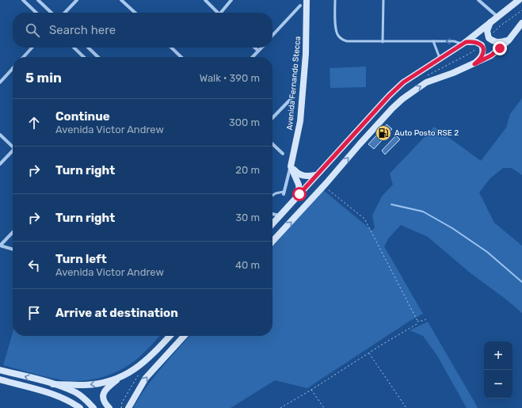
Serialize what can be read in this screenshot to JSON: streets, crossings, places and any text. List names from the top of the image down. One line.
{"streets":{"main road":["Avenida Fernando Stecca"]},"places":{"fuel station":["Auto Posto RSE 2"]},"page":{"search":"Search here","heading":["5 min","Walk · 390 m"],"list":[["Continue","Avenida Victor Andrew","300 m"],["Turn right","20 m"],["Turn right","30 m"],["Turn left","Avenida Victor Andrew","40 m"],"Arrive at destination"],"map_buttons":["+","−"]}}
